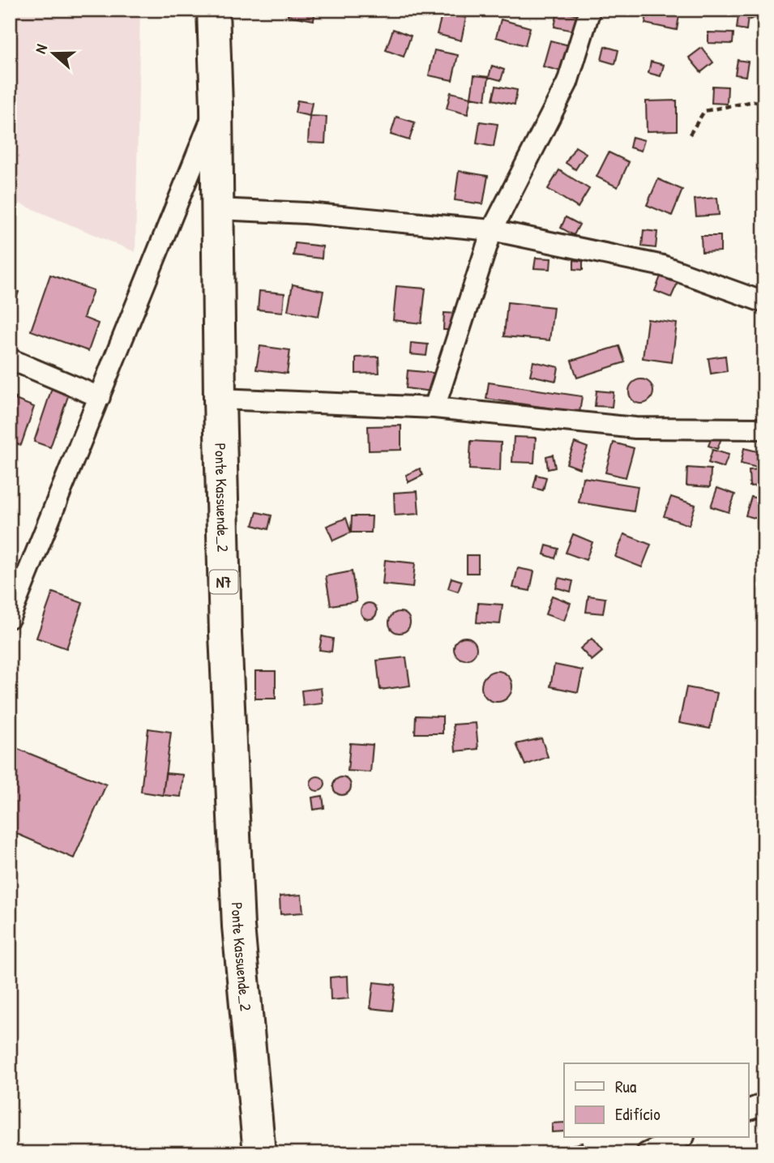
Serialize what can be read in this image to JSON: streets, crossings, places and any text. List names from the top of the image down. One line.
{"streets":{"highway":["Ponte Kassuende_2","N7"]},"legend":["Rua","Edifício"],"north":"left"}
